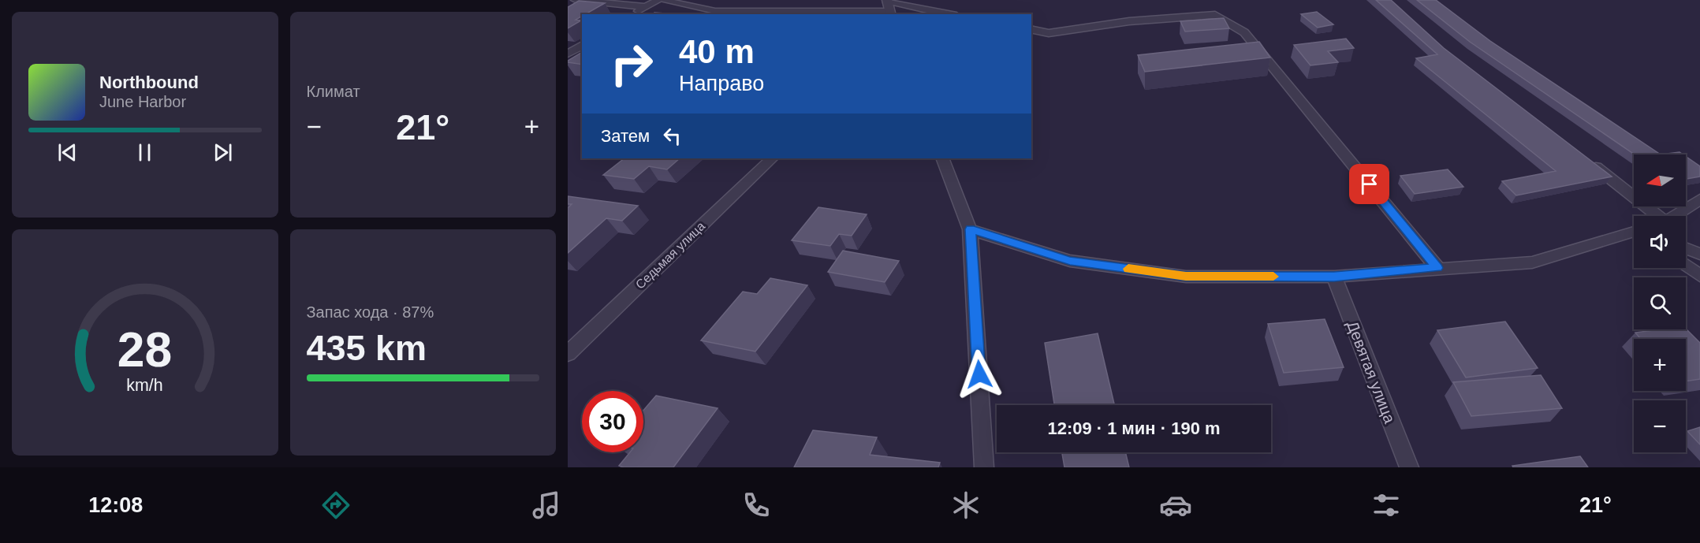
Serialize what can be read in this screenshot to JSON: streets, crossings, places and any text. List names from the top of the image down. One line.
{"streets":{"street":["Седьмая улица","Девятая улица"]},"north":"left","page":{"tile":["Климат",["Запас хода · 87%","435 km"]],"turn":["40 m","Направо"],"song":["Northbound","June Harbor"],"heat":["−","21°","+"],"then":"Затем","map_buttons":["+","−"],"limit":"30","trip":"12:09 · 1 мин · 190 m","tabs":["12:08","21°"],"gauge":["28","km/h"]}}
